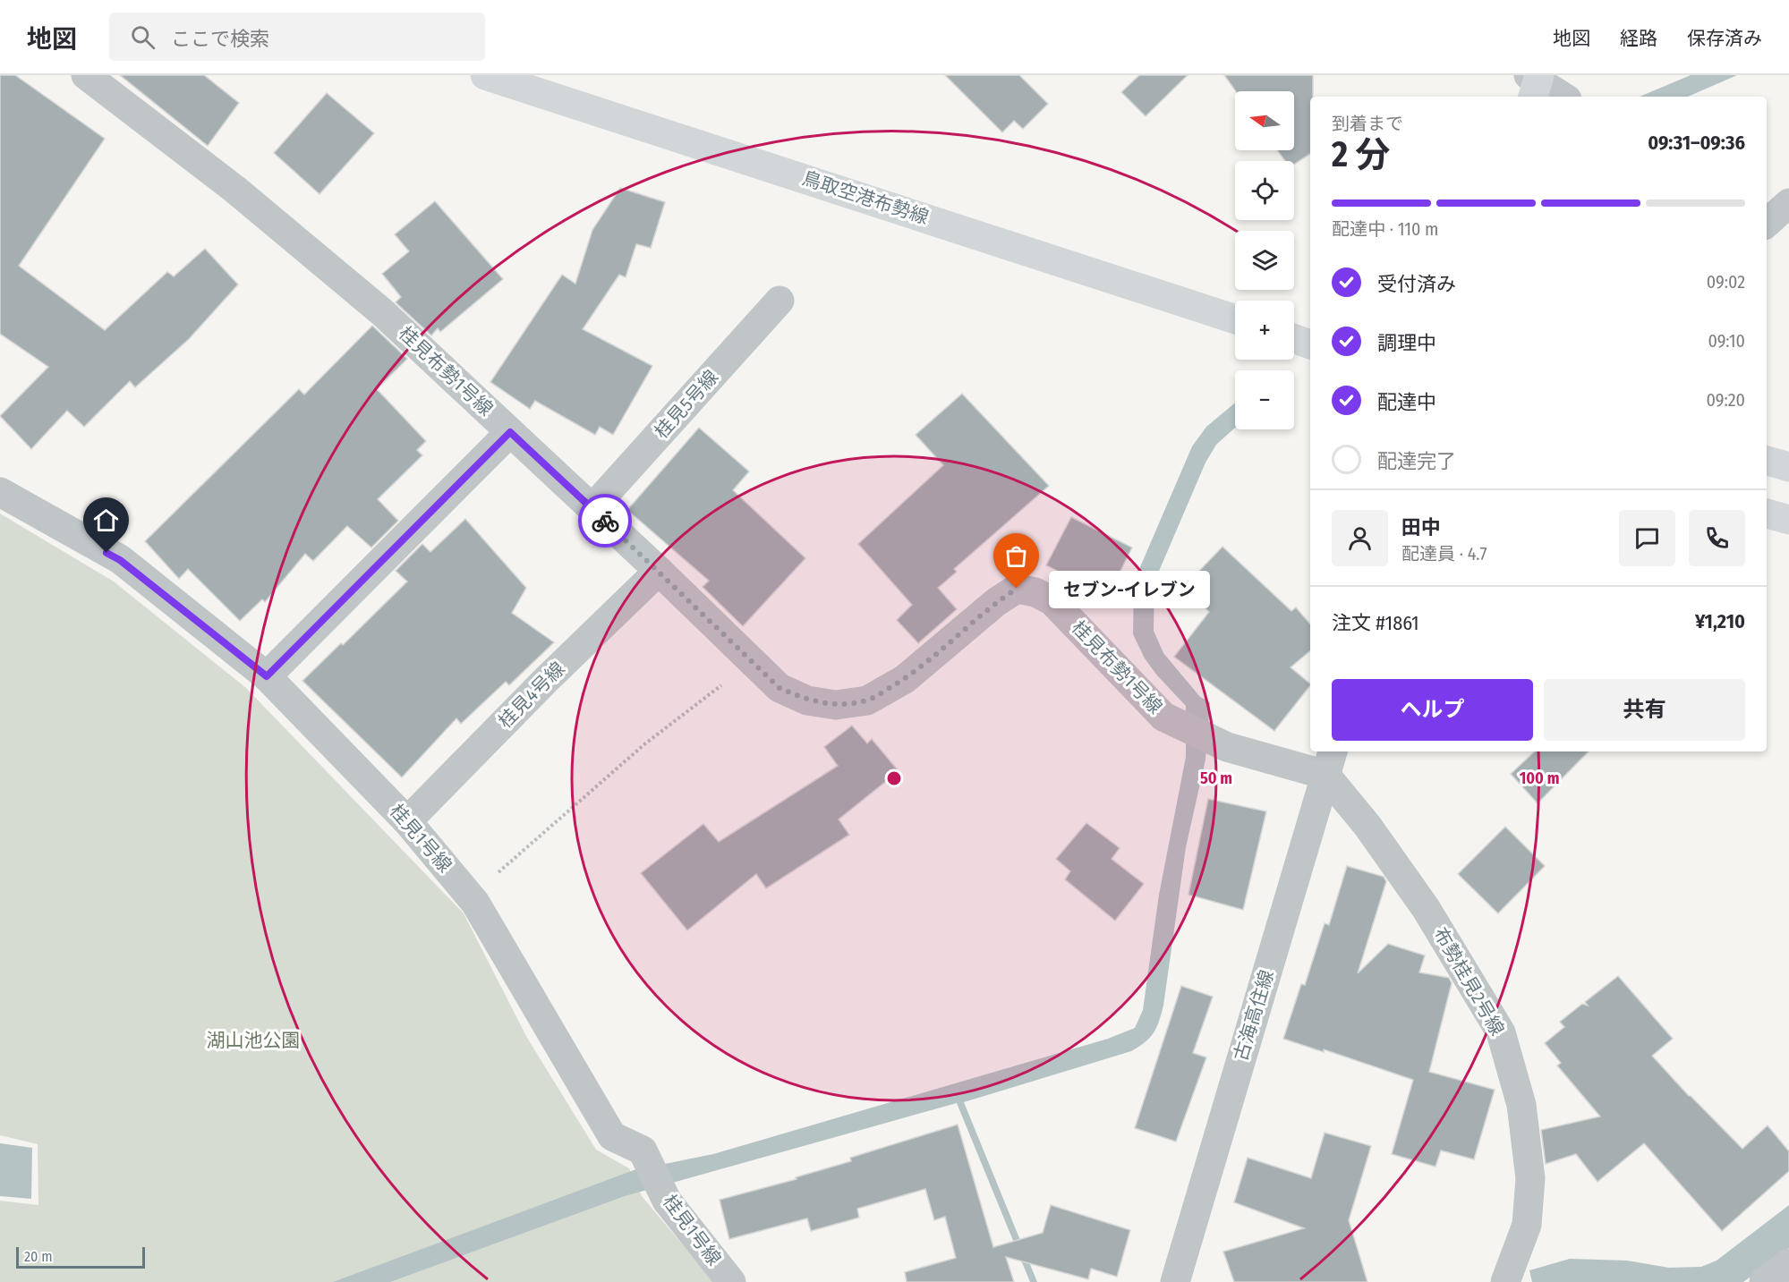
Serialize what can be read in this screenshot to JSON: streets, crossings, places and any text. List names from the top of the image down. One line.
{"streets":{"main road":["鳥取空港布勢線"],"street":["桂見布勢1号線","桂見5号線","桂見4号線","桂見1号線","布勢桂見2号線","古海高住線"]},"crossings":[["桂見布勢1号線","桂見5号線"],["桂見布勢1号線","桂見4号線"],["桂見布勢1号線","布勢桂見2号線"],["桂見布勢1号線","古海高住線"],["桂見4号線","桂見1号線"],["布勢桂見2号線","古海高住線"]],"parks":["湖山池公園"],"places":["セブン-イレブン"],"scale_bar":"20 m","north":"left","page":{"header":"地図","search":"ここで検索","nav":["地図","経路","保存済み"],"map_buttons":["+","−"],"heading":["2 分","到着まで","09:31–09:36"],"panel":["田中","配達員 · 4.7","注文 #1861","¥1,210"],"bar":"配達中 · 110 m","list":[["受付済み","09:02"],["調理中","09:10"],["配達中","09:20"],"配達完了"],"bubble":"セブン-イレブン","buttons":["ヘルプ","共有"],"scale":"20 m"},"rings":["50 m","100 m"]}
